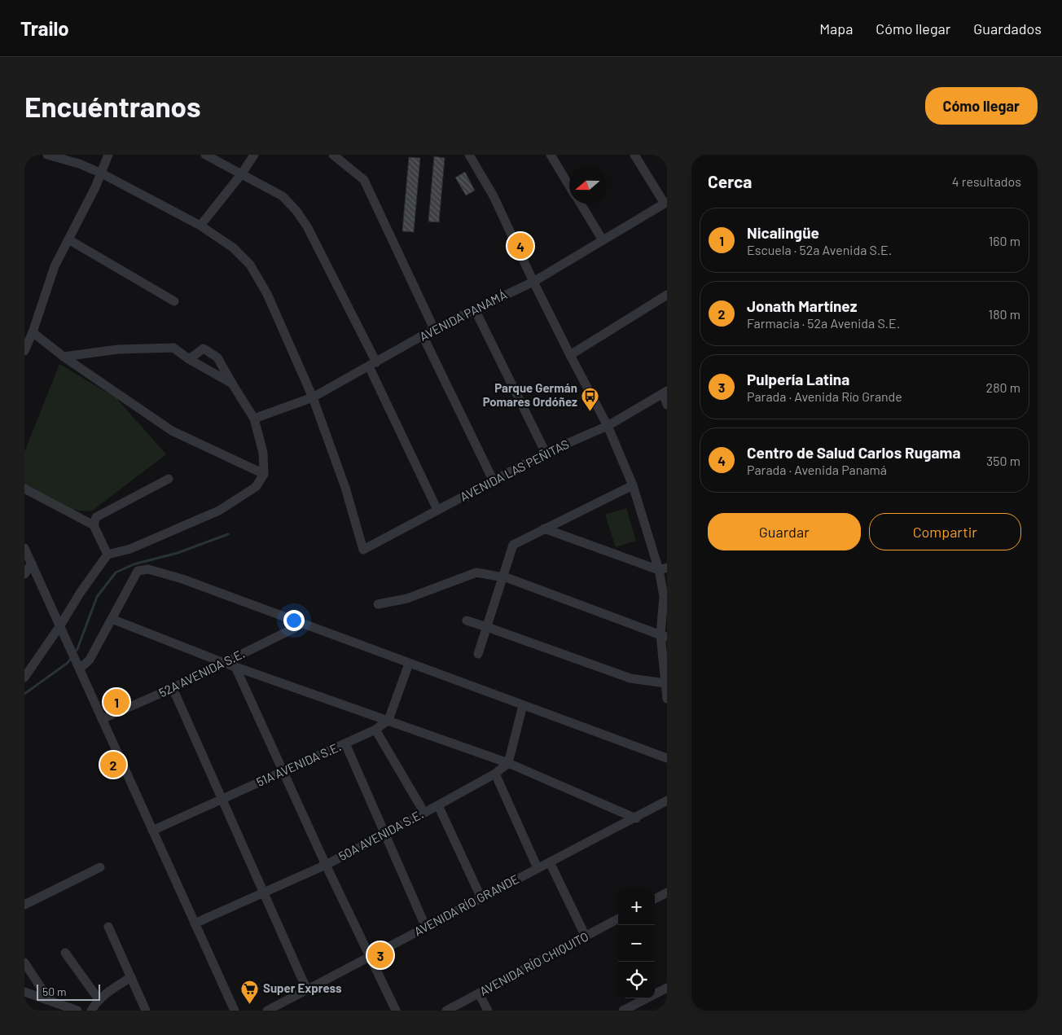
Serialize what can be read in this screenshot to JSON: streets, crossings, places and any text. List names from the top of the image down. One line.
{"streets":{"street":["AVENIDA PANAMÁ","AVENIDA LAS PEÑITAS","52A AVENIDA S.E.","51A AVENIDA S.E.","50A AVENIDA S.E.","AVENIDA RÍO GRANDE","AVENIDA RÍO CHIQUITO"]},"crossings":[["AVENIDA PANAMÁ","AVENIDA LAS PEÑITAS"]],"places":{"bus stop":["Parque Germán Pomares Ordóñez"],"supermarket":["Super Express"]},"scale_bar":"50 m","north":"left","page":{"header":"Trailo","nav":["Mapa","Cómo llegar","Guardados"],"buttons":["Cómo llegar",["Guardar","Compartir"]],"title":"Encuéntranos","heading":["Cerca","4 resultados"],"list":[{"mark":"1","name":"Nicalingüe","note":"Escuela · 52a Avenida S.E.","value":"160 m"},{"mark":"2","name":"Jonath Martínez","note":"Farmacia · 52a Avenida S.E.","value":"180 m"},{"mark":"3","name":"Pulpería Latina","note":"Parada · Avenida Río Grande","value":"280 m"},{"mark":"4","name":"Centro de Salud Carlos Rugama","note":"Parada · Avenida Panamá","value":"350 m"}],"pins":["4","1","2","3"],"map_buttons":["+","−"],"scale":"50 m"}}
